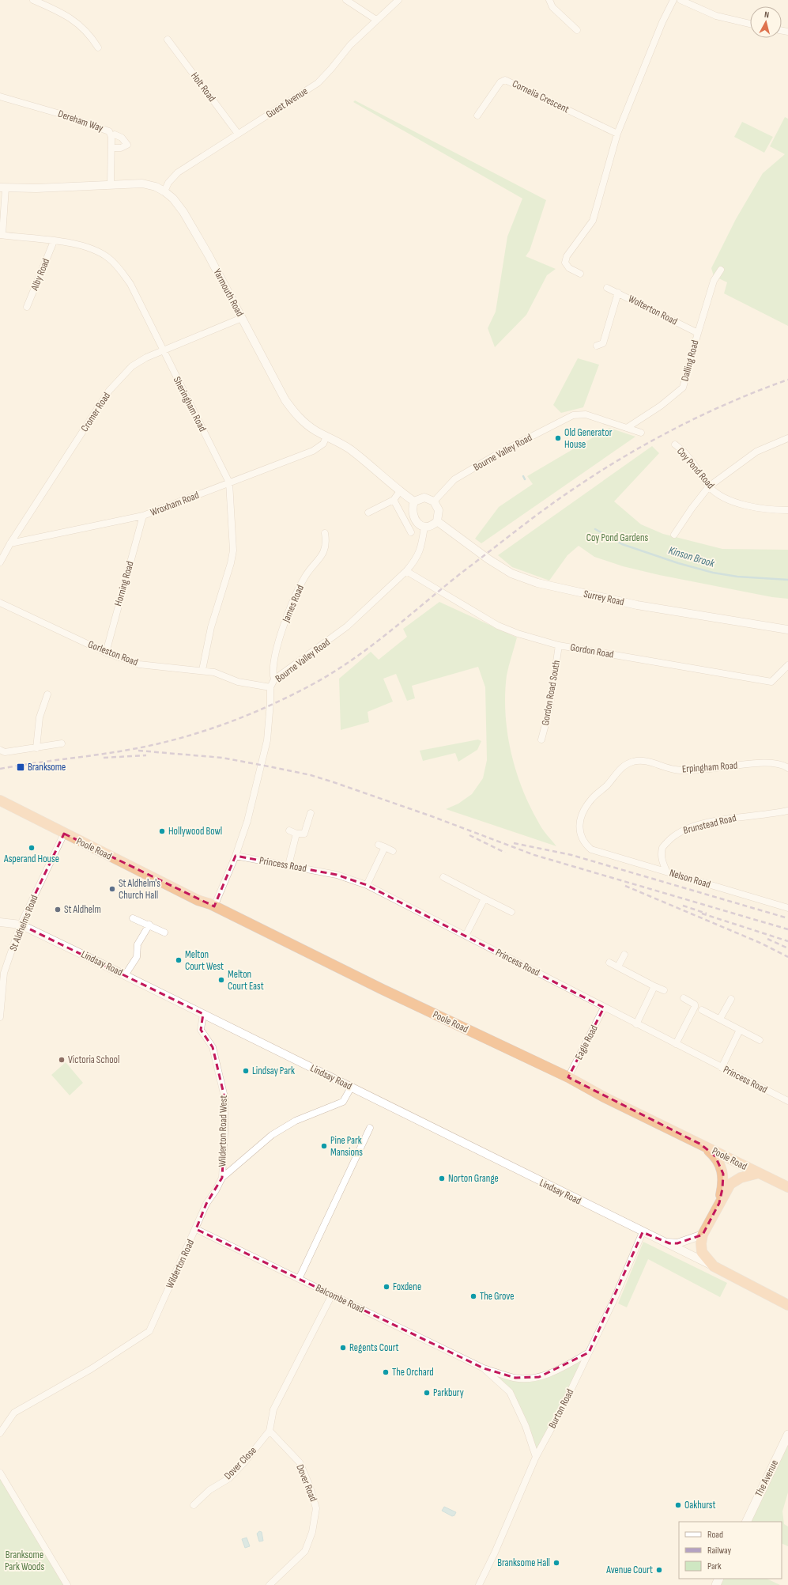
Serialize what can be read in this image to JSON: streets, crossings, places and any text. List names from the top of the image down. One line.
{"streets":{"highway":["Poole Road"],"main road":["The Avenue"],"street":["Holt Road","Cornelia Crescent","Guest Avenue","Dereham Way","Alby Road","Yarmouth Road","Wolterton Road","Dalling Road","Sheringham Road","Cromer Road","Bourne Valley Road","Coy Pond Road","Wroxham Road","Horning Road","Surrey Road","James Road","Gordon Road","Gorleston Road","Gordon Road South","Erpingham Road","Brunstead Road","Princess Road","Nelson Road","St Aldhelms Road","Lindsay Road","Eagle Road","Wilderton Road West","Wilderton Road","Balcombe Road","Burton Road","Dover Close","Dover Road"]},"crossings":[["Holt Road","Guest Avenue"],["Guest Avenue","Yarmouth Road"],["Dereham Way","Yarmouth Road"],["Alby Road","Sheringham Road"],["Yarmouth Road","Cromer Road"],["Yarmouth Road","Bourne Valley Road"],["Yarmouth Road","Wroxham Road"],["Yarmouth Road","Surrey Road"],["Wolterton Road","Dalling Road"],["Dalling Road","Bourne Valley Road"],["Sheringham Road","Cromer Road"],["Sheringham Road","Wroxham Road"],["Sheringham Road","Gorleston Road"],["Cromer Road","Wroxham Road"],["Bourne Valley Road","Surrey Road"],["Bourne Valley Road","James Road"],["Bourne Valley Road","Gordon Road"],["Bourne Valley Road","Gorleston Road"],["Bourne Valley Road","Poole Road"],["Bourne Valley Road","Princess Road"],["Wroxham Road","Horning Road"],["Horning Road","Gorleston Road"],["Gordon Road","Gordon Road South"],["Erpingham Road","Nelson Road"],["Brunstead Road","Nelson Road"],["Poole Road","St Aldhelms Road"],["Poole Road","Eagle Road"],["Princess Road","Eagle Road"],["St Aldhelms Road","Lindsay Road"],["Lindsay Road","Wilderton Road West"],["Lindsay Road","Wilderton Road"],["Lindsay Road","Burton Road"],["Wilderton Road West","Wilderton Road"],["Wilderton Road","Balcombe Road"],["Balcombe Road","Burton Road"],["Dover Close","Dover Road"]],"water":["Kinson Brook"],"parks":["Coy Pond Gardens","Branksome Park Woods"],"places":{"other":["Old Generator House","Hollywood Bowl","Asperand House","St Aldhelm's Church Hall","St Aldhelm","Melton Court West","Melton Court East","Victoria School","Lindsay Park","Pine Park Mansions","Norton Grange","Foxdene","The Grove","Regents Court","The Orchard","Parkbury","Oakhurst","Branksome Hall","Avenue Court"],"transit":["Branksome"]},"legend":["Road","Railway","Park"],"north":"top"}
